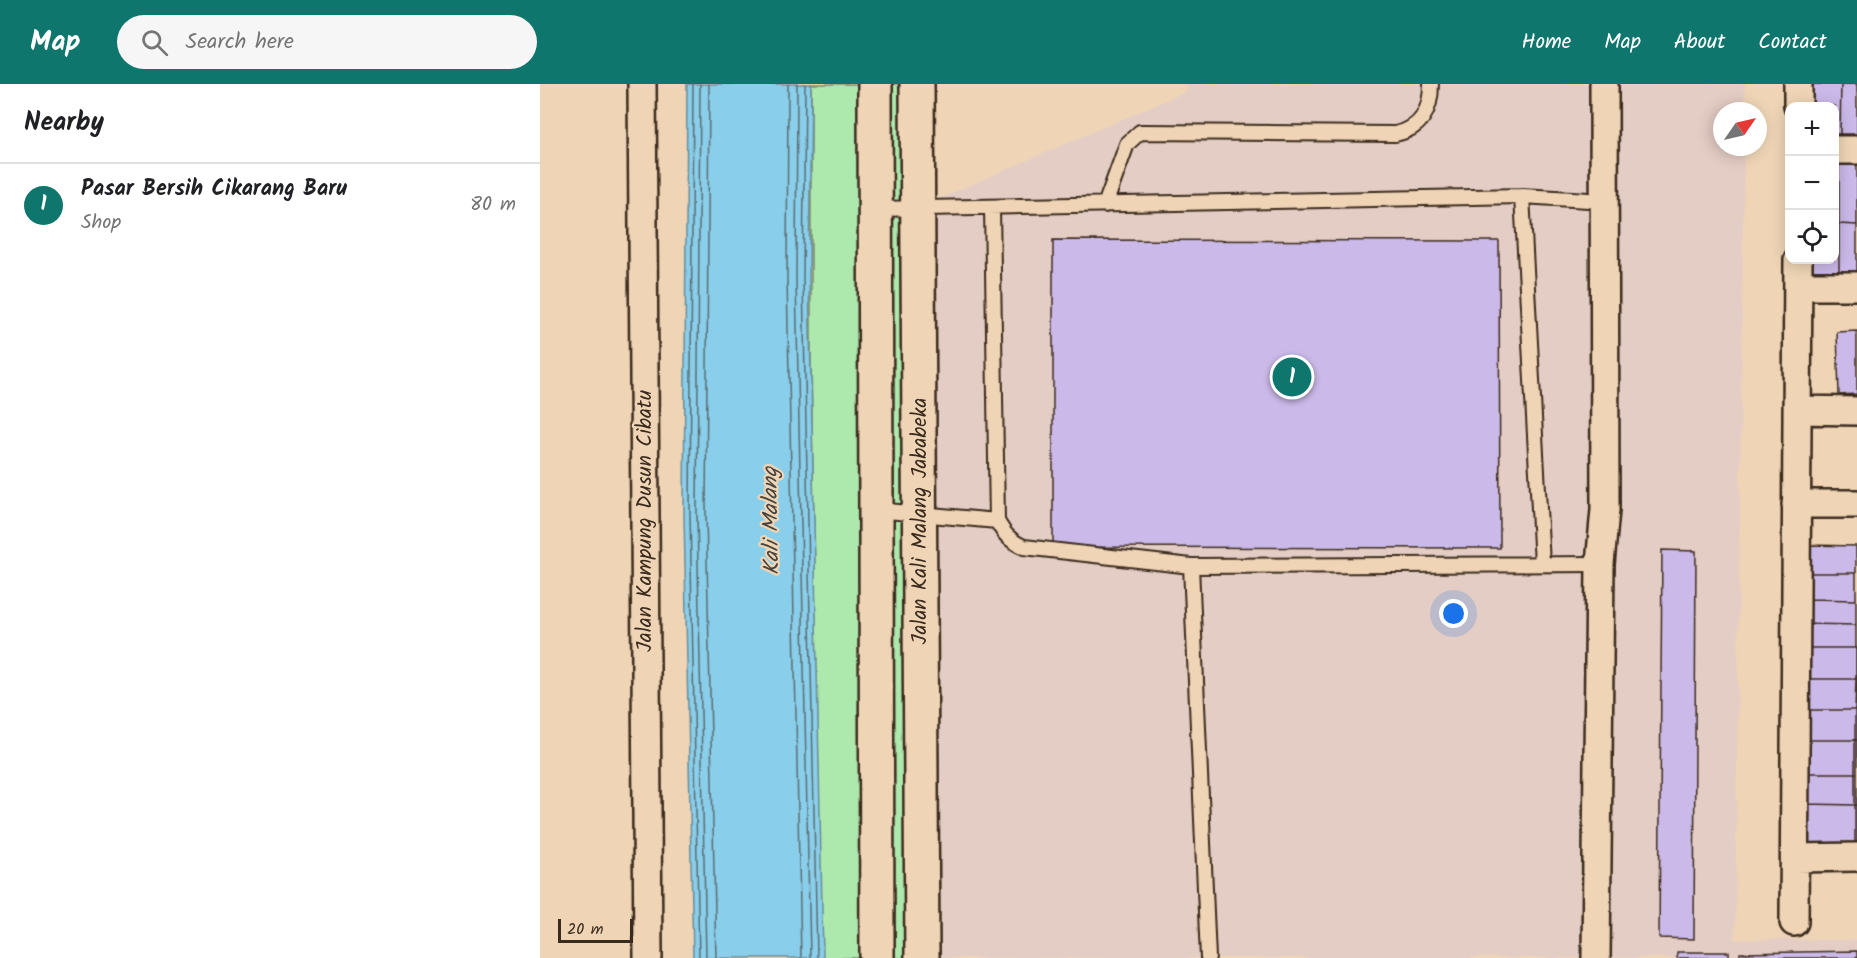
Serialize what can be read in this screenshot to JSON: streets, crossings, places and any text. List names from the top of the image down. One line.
{"streets":{"main road":["Jalan Kali Malang Jababeka"],"street":["Jalan Kampung Dusun Cibatu"]},"water":["Kali Malang"],"scale_bar":"20 m","north":"top right","page":{"header":"Map","search":"Search here","nav":["Home","Map","About","Contact"],"heading":"Nearby","map_buttons":["+","−"],"list":[{"mark":"1","name":"Pasar Bersih Cikarang Baru","note":"Shop","value":"80 m"}],"pins":"1","scale":"20 m"}}
